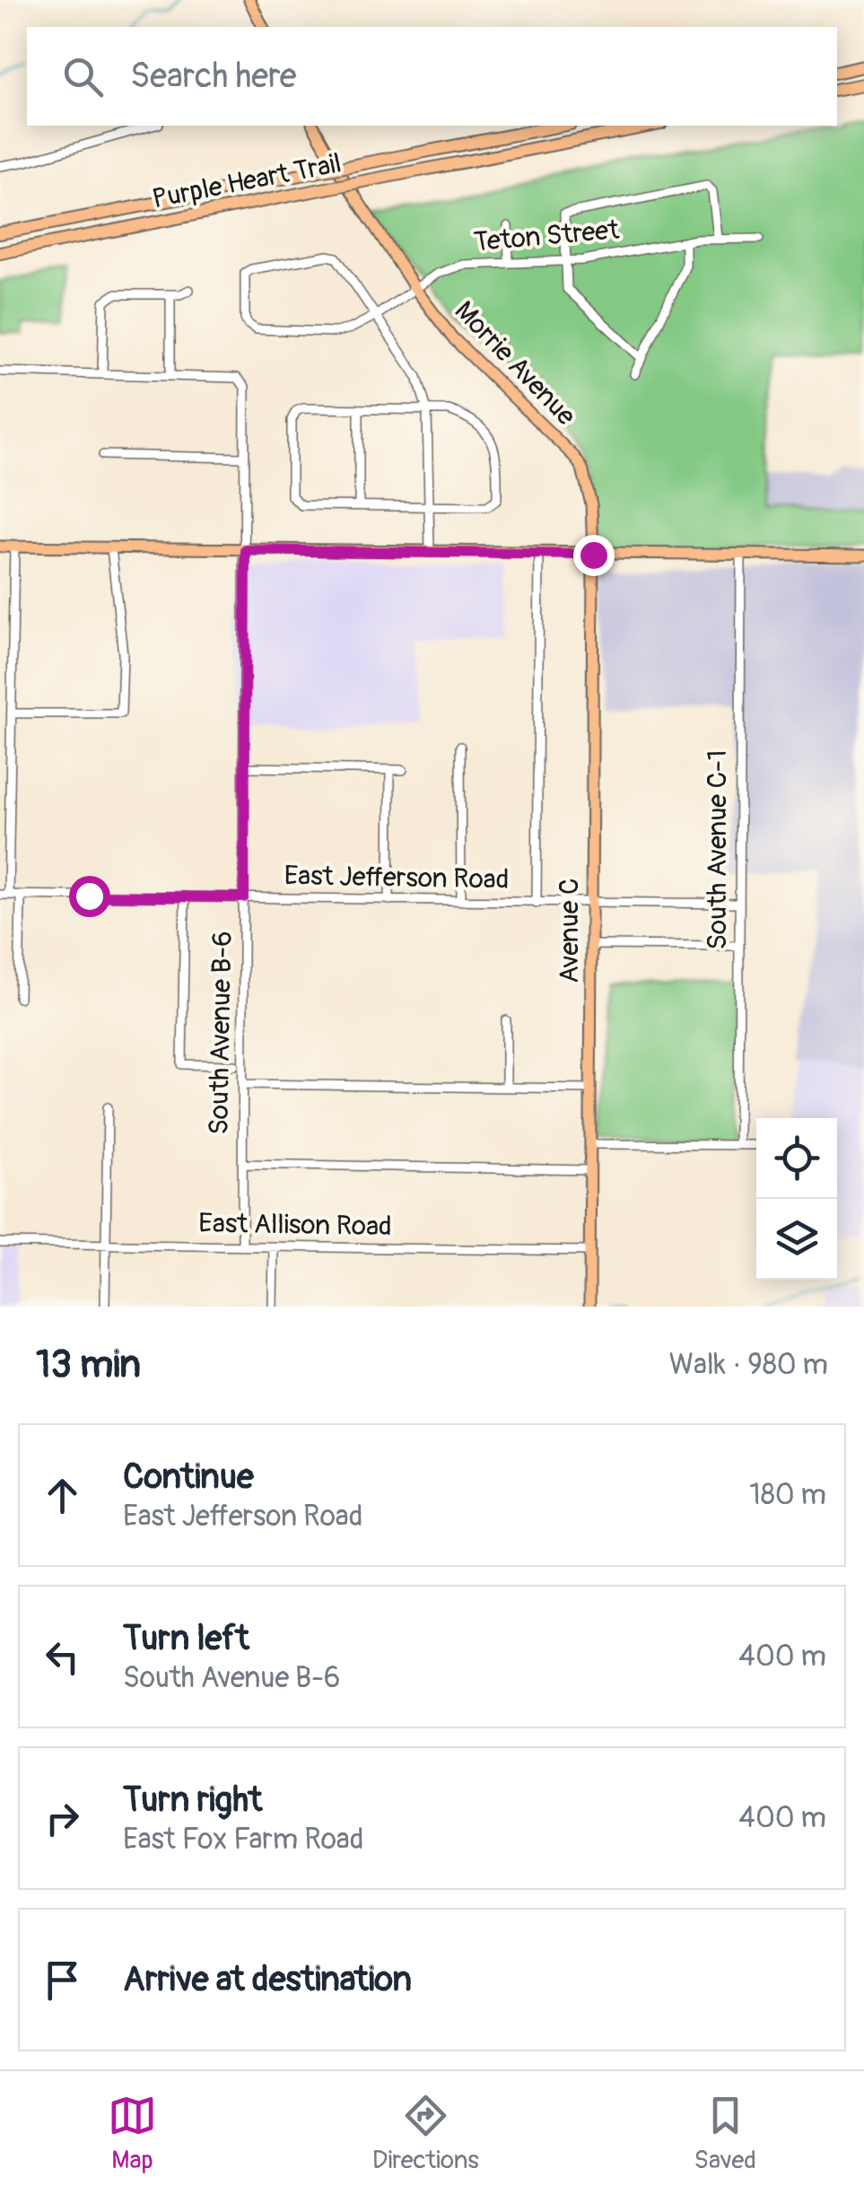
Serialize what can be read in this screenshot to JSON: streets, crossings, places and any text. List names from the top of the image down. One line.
{"streets":{"highway":["Purple Heart Trail"],"main road":["Morrie Avenue","Avenue C"],"street":["Teton Street","South Avenue C-1","East Jefferson Road","South Avenue B-6","East Allison Road"]},"crossings":[["Teton Street","Morrie Avenue"],["Morrie Avenue","Avenue C"],["South Avenue C-1","East Jefferson Road"],["East Jefferson Road","Avenue C"],["East Jefferson Road","South Avenue B-6"],["Avenue C","East Allison Road"],["South Avenue B-6","East Allison Road"]],"page":{"search":"Search here","heading":["13 min","Walk · 980 m"],"list":[["Continue","East Jefferson Road","180 m"],["Turn left","South Avenue B-6","400 m"],["Turn right","East Fox Farm Road","400 m"],"Arrive at destination"],"nav":["Map","Directions","Saved"]}}
